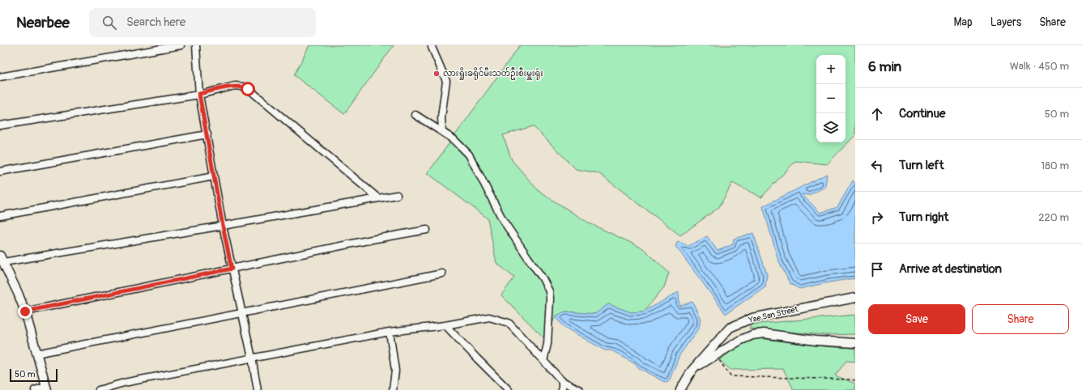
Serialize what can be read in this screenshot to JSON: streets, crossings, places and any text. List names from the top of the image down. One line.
{"streets":{"main road":["Yae San Street"]},"places":["လားရှိုးခရိုင်မီးသတ်ဦးစီးမှူးရုံး"],"scale_bar":"50 m","page":{"header":"Nearbee","search":"Search here","nav":["Map","Layers","Share"],"heading":["6 min","Walk · 450 m"],"map_buttons":["+","−"],"list":[["Continue","50 m"],["Turn left","180 m"],["Turn right","220 m"],"Arrive at destination"],"buttons":["Save","Share"],"scale":"50 m"}}
